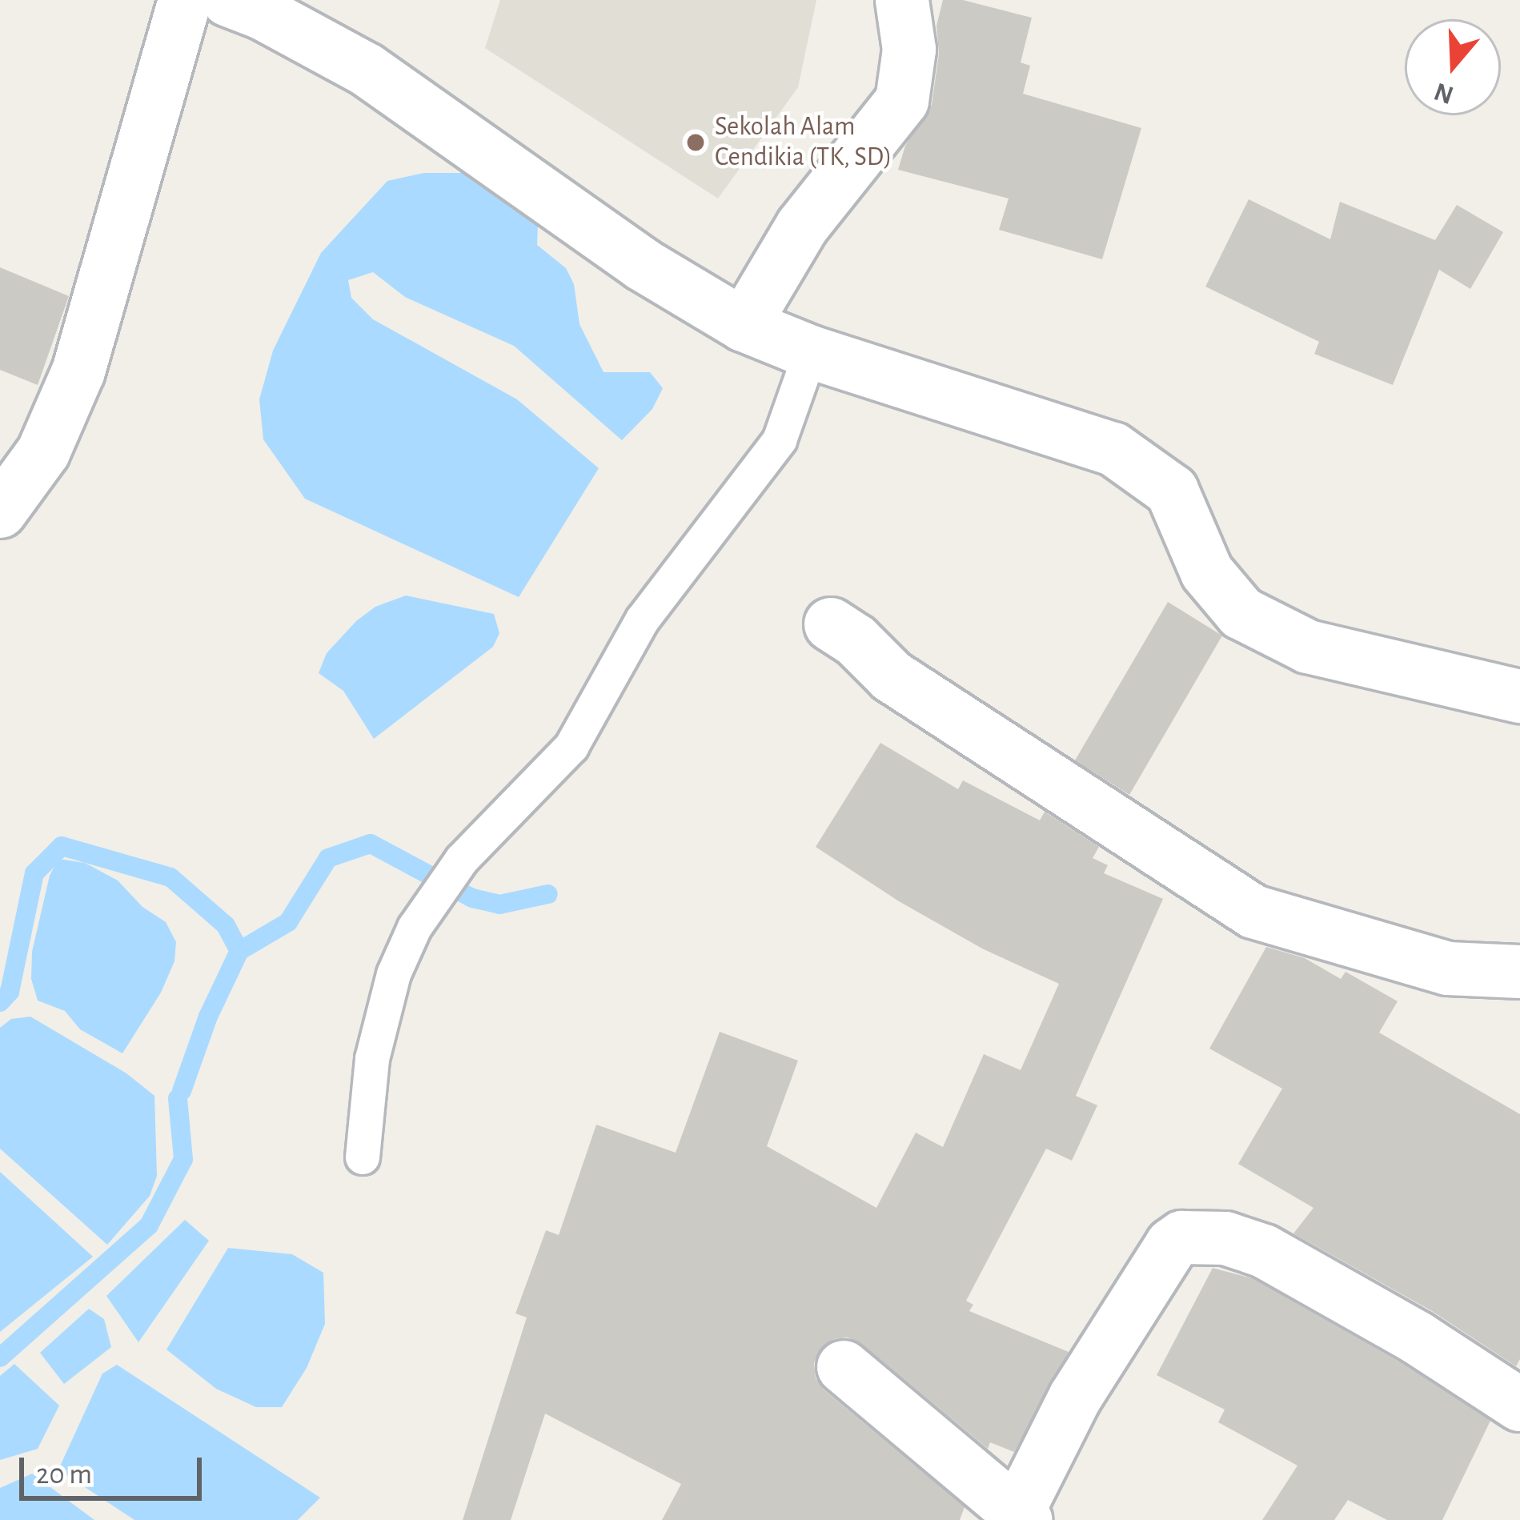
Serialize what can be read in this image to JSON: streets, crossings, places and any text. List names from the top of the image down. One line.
{"places":["Sekolah Alam Cendikia (TK, SD)"],"scale_bar":"20 m","north":"bottom"}
